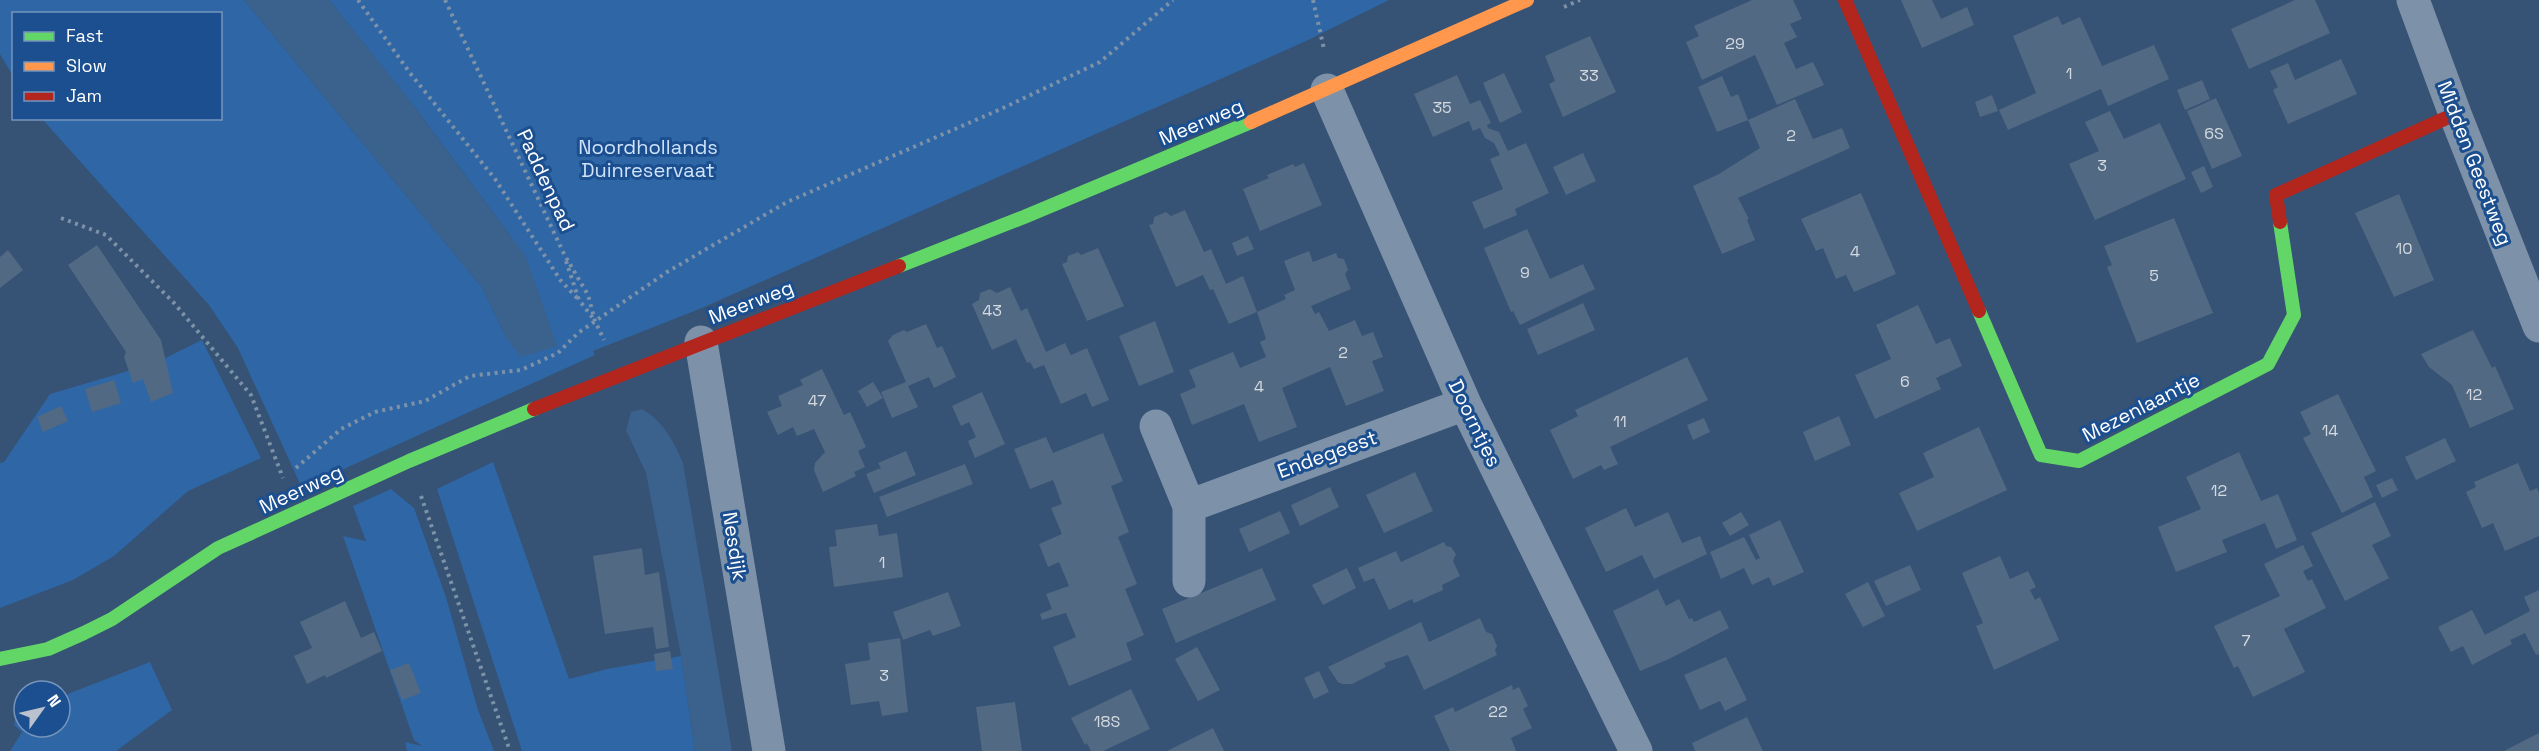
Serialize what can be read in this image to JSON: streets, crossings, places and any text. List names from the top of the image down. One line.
{"streets":{"street":["Meerweg","Midden Geestweg","Mezenlaantje","Doorntjes","Endegeest","Nesdijk"],"path":["Paddenpad"]},"crossings":[["Meerweg","Paddenpad"],["Meerweg","Doorntjes"],["Meerweg","Nesdijk"],["Midden Geestweg","Mezenlaantje"],["Doorntjes","Endegeest"]],"parks":["Noordhollands Duinreservaat"],"house_numbers":["29","1","33","35","6S","2","3","10","4","9","5","43","2","6","4","12","47","11","14","12","1","7","3","22","18S"],"legend":["Fast","Slow","Jam"],"north":"top right"}
